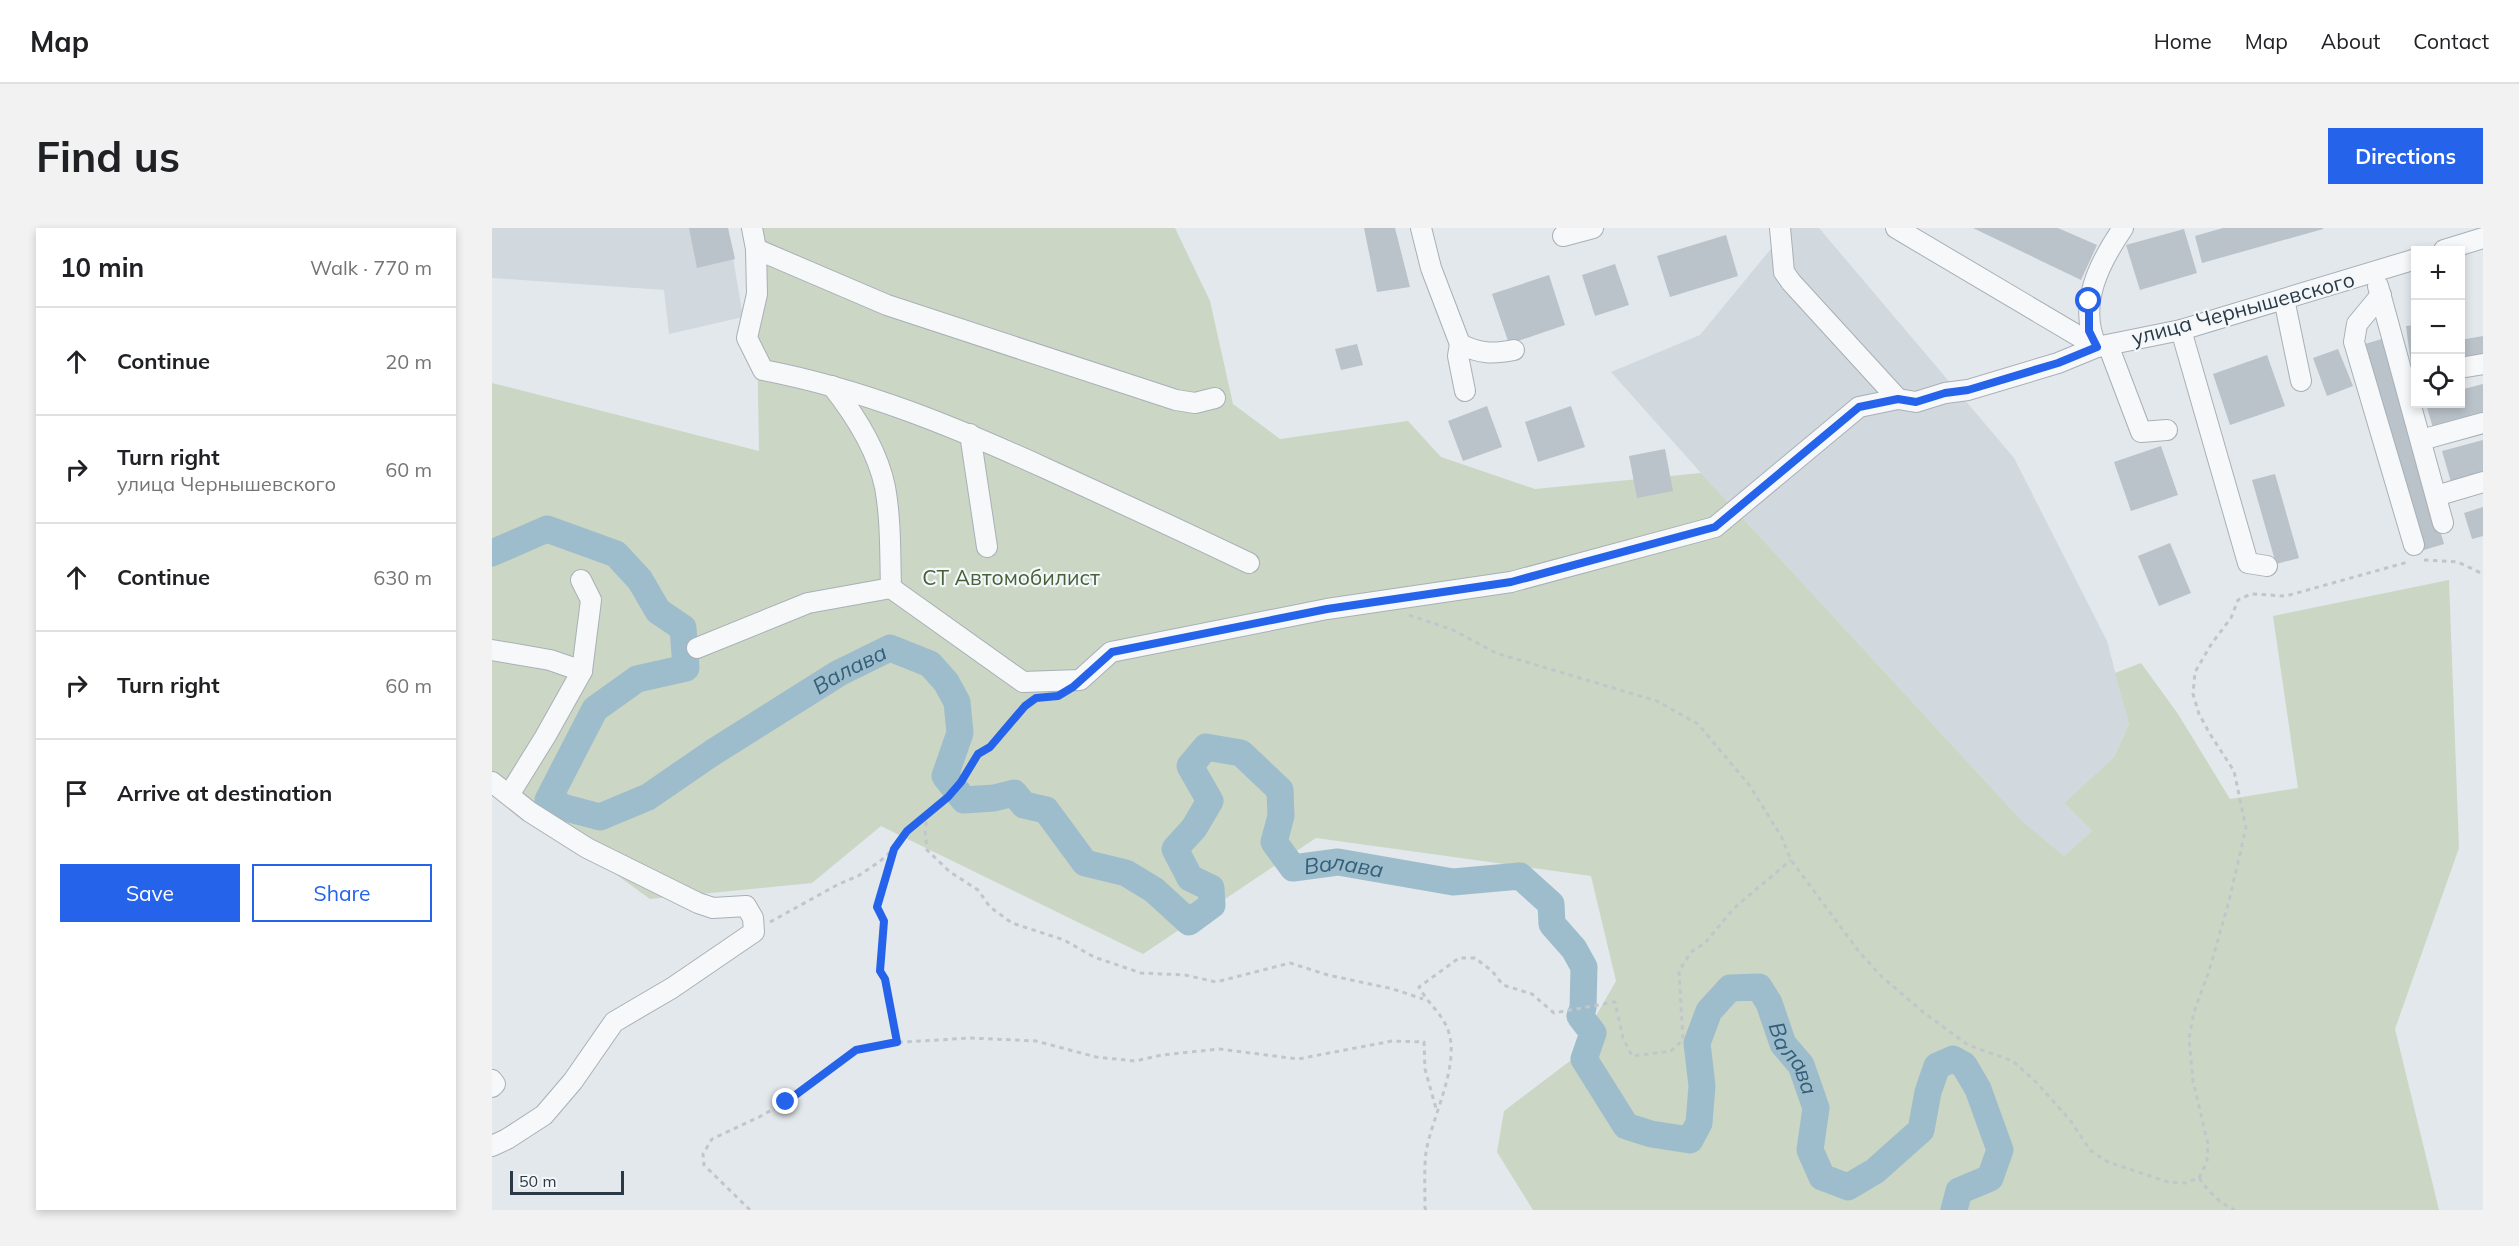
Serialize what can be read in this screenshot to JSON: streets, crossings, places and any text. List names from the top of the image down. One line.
{"streets":{"street":["улица Чернышевского"]},"water":["Валава"],"parks":["СТ Автомобилист"],"scale_bar":"50 m","page":{"header":"Map","nav":["Home","Map","About","Contact"],"buttons":["Directions",["Save","Share"]],"title":"Find us","heading":["10 min","Walk · 770 m"],"map_buttons":["+","−"],"list":[["Continue","20 m"],["Turn right","улица Чернышевского","60 m"],["Continue","630 m"],["Turn right","60 m"],"Arrive at destination"],"scale":"50 m"}}
